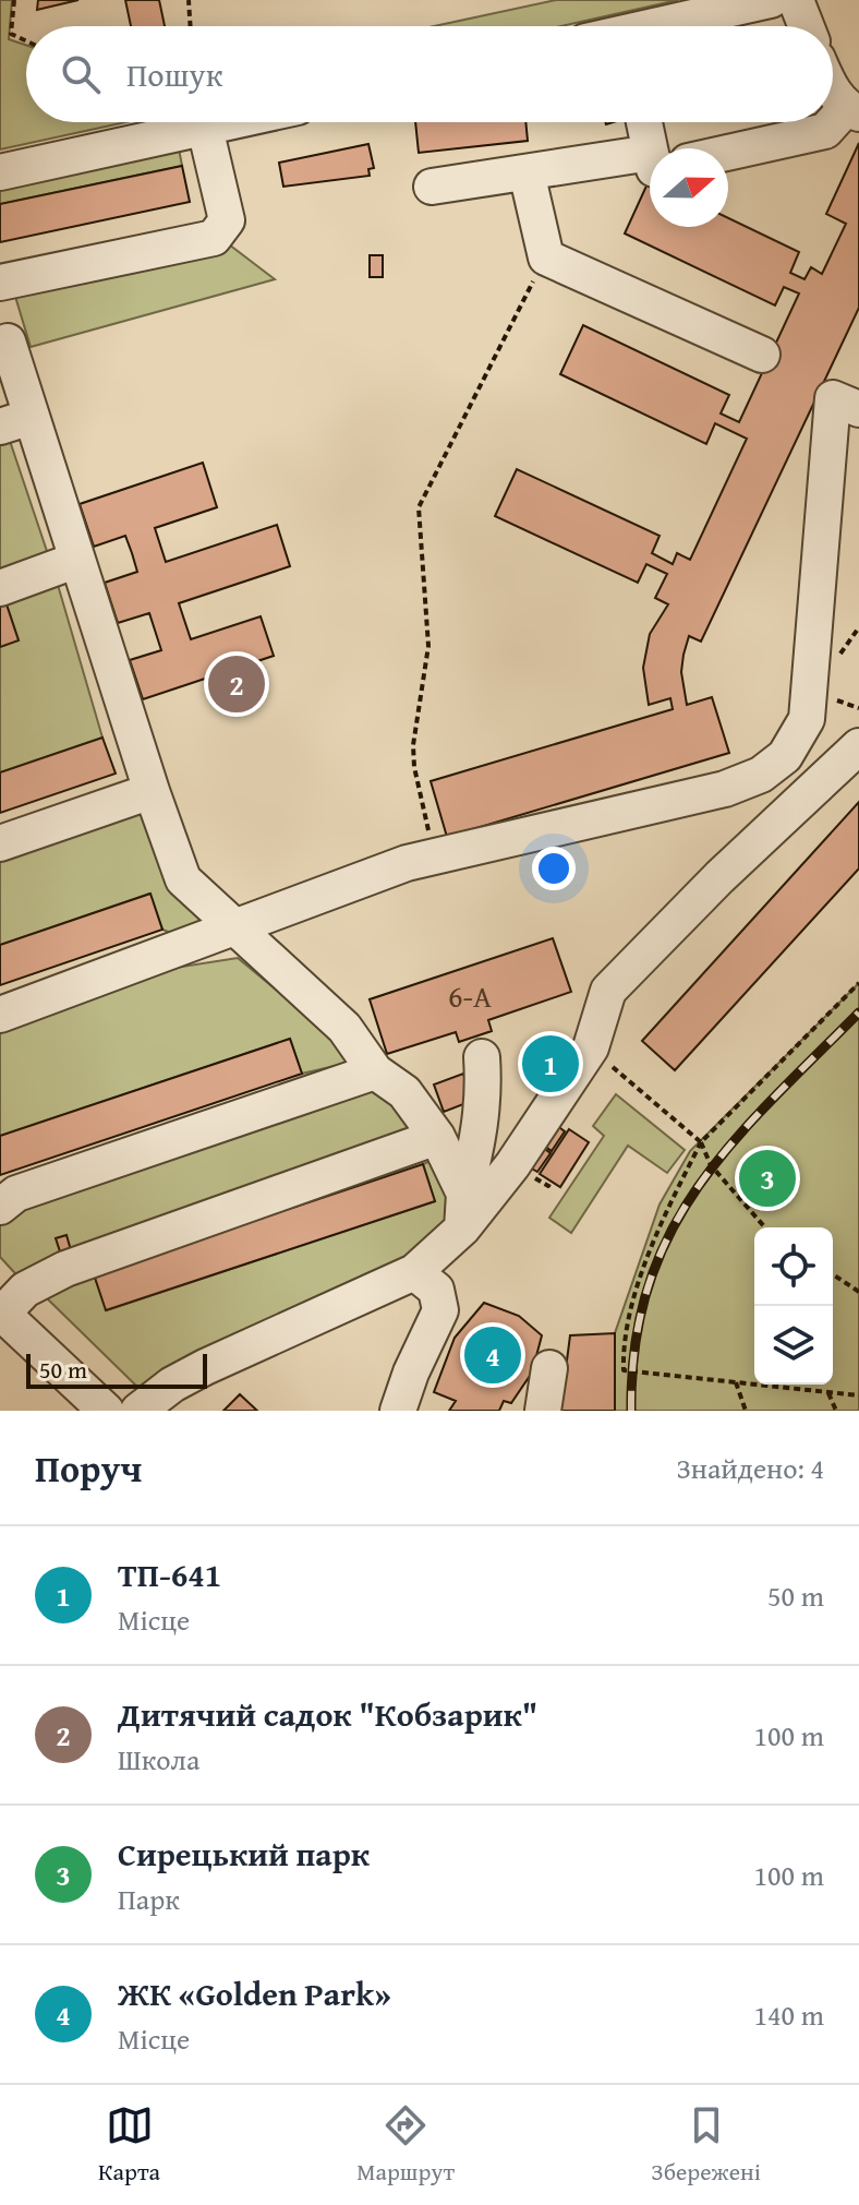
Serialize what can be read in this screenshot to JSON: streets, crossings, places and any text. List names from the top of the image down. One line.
{"house_numbers":["6-А"],"scale_bar":"50 m","north":"right","page":{"search":"Пошук","pins":["2","1","3","4"],"scale":"50 m","heading":["Поруч","Знайдено: 4"],"list":[{"mark":"1","name":"ТП-641","note":"Місце","value":"50 m"},{"mark":"2","name":"Дитячий садок \"Кобзарик\"","note":"Школа","value":"100 m"},{"mark":"3","name":"Сирецький парк","note":"Парк","value":"100 m"},{"mark":"4","name":"ЖК «Golden Park»","note":"Місце","value":"140 m"}],"nav":["Карта","Маршрут","Збережені"]}}
